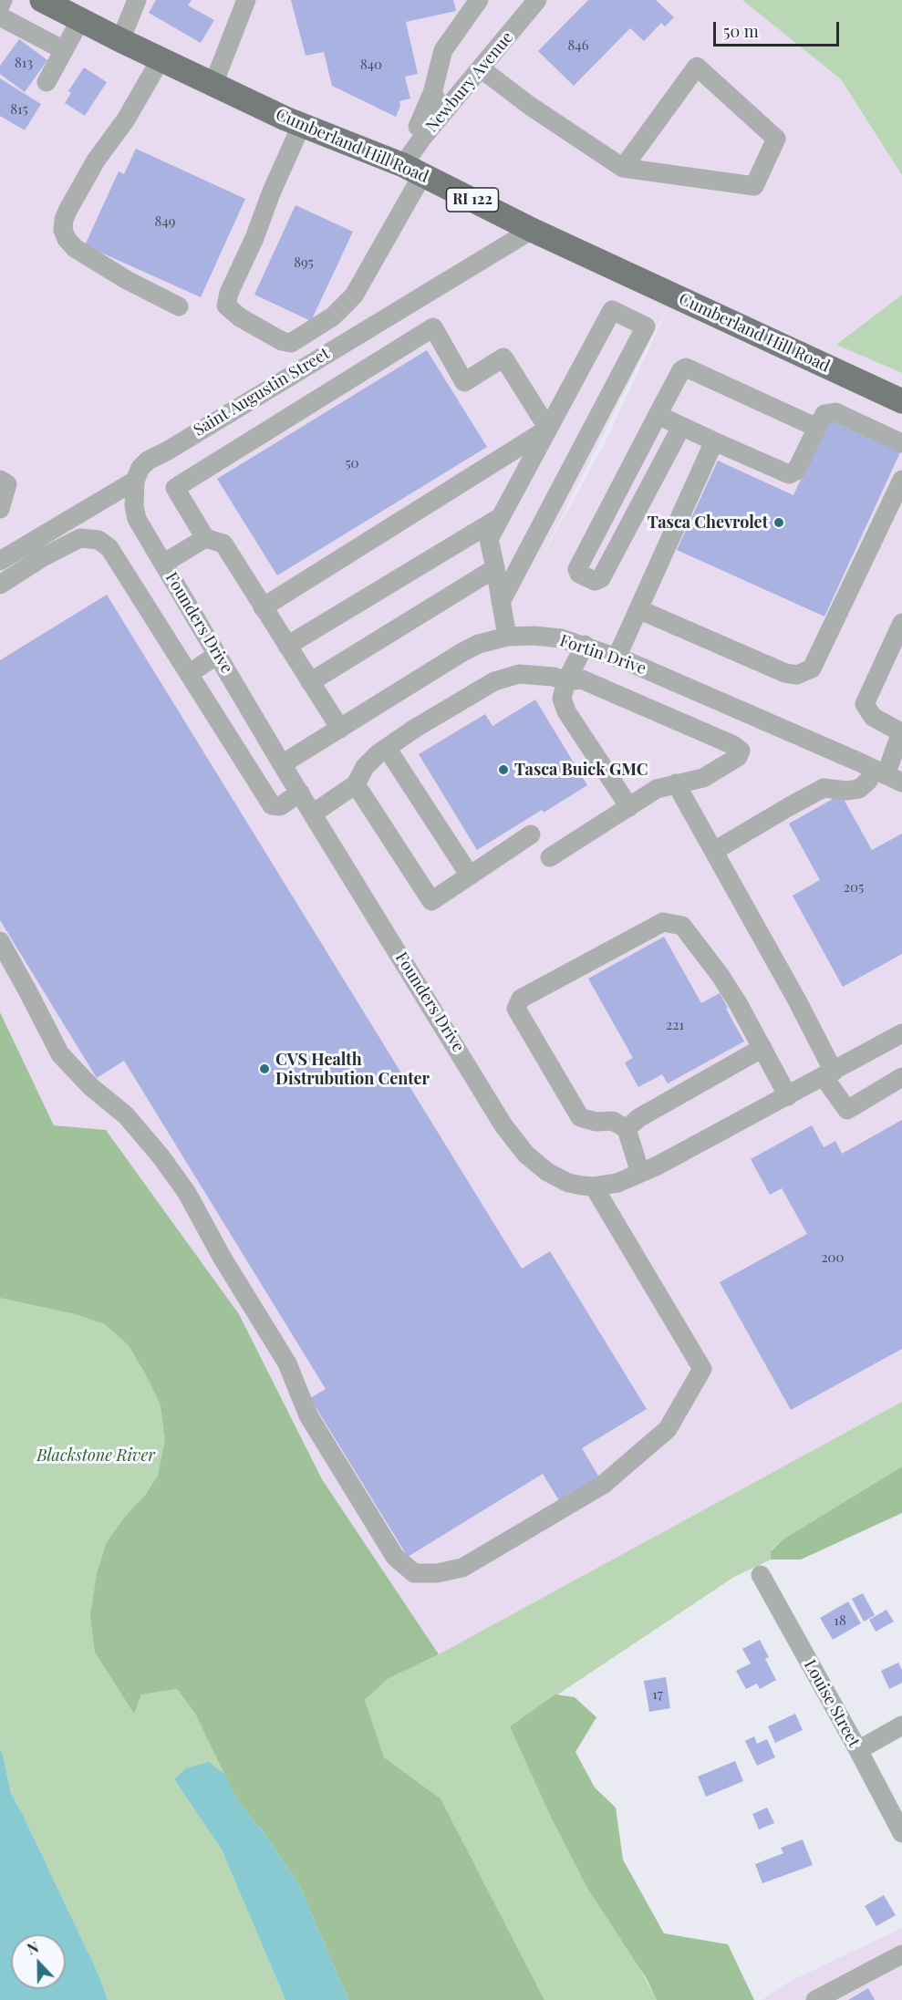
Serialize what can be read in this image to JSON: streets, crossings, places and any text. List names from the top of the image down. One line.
{"streets":{"main road":["Cumberland Hill Road","RI 122"],"street":["Newbury Avenue","Saint Augustin Street","Founders Drive","Fortin Drive","Louise Street"]},"crossings":[["Newbury Avenue","Cumberland Hill Road"],["Cumberland Hill Road","Saint Augustin Street"],["Saint Augustin Street","Founders Drive"],["Founders Drive","Fortin Drive"]],"parks":["Blackstone River"],"places":["Tasca Chevrolet","Tasca Buick GMC","CVS Health Distrubution Center"],"house_numbers":["846","813","840","815","849","895","50","205","221","200","18","17"],"scale_bar":"50 m","north":"top"}
